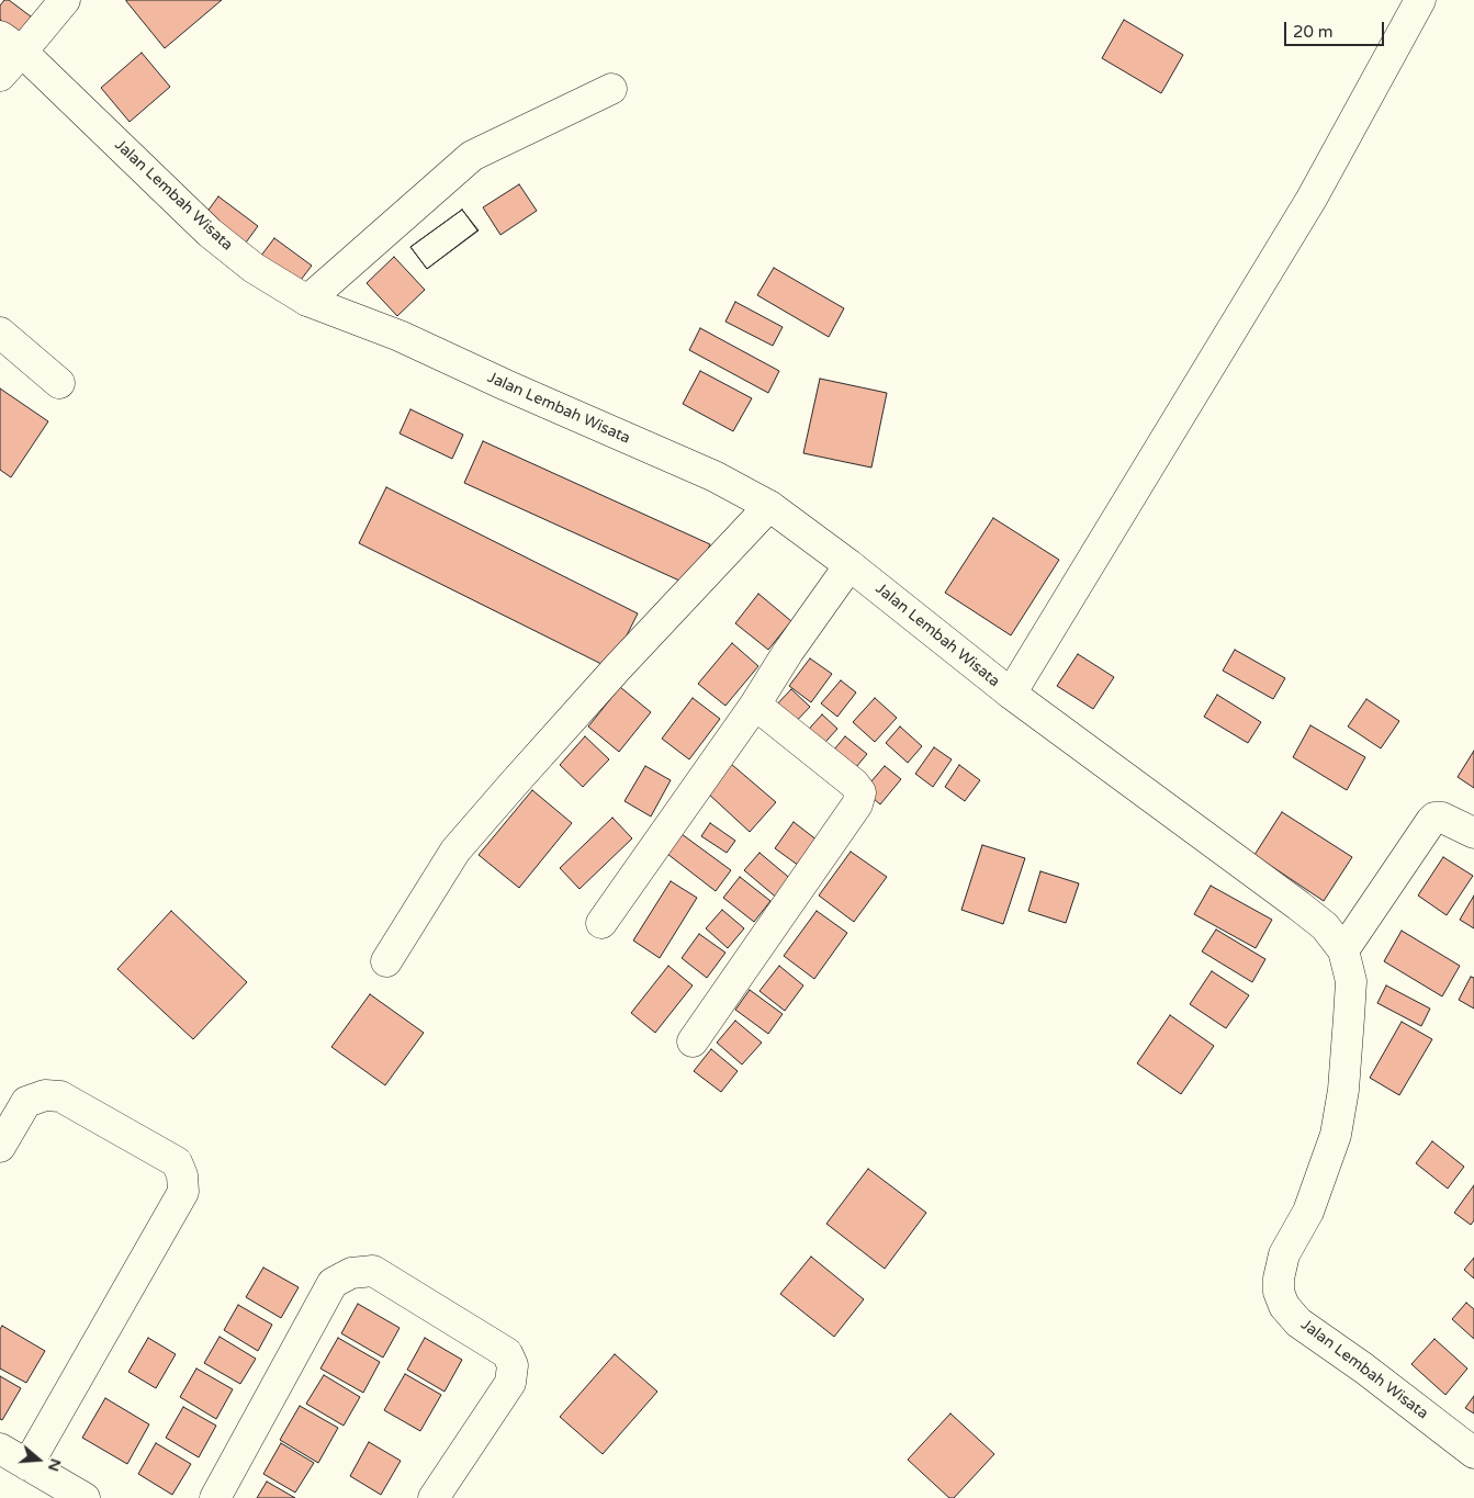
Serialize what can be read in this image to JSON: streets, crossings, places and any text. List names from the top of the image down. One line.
{"streets":{"street":["Jalan Lembah Wisata"]},"scale_bar":"20 m","north":"right"}
